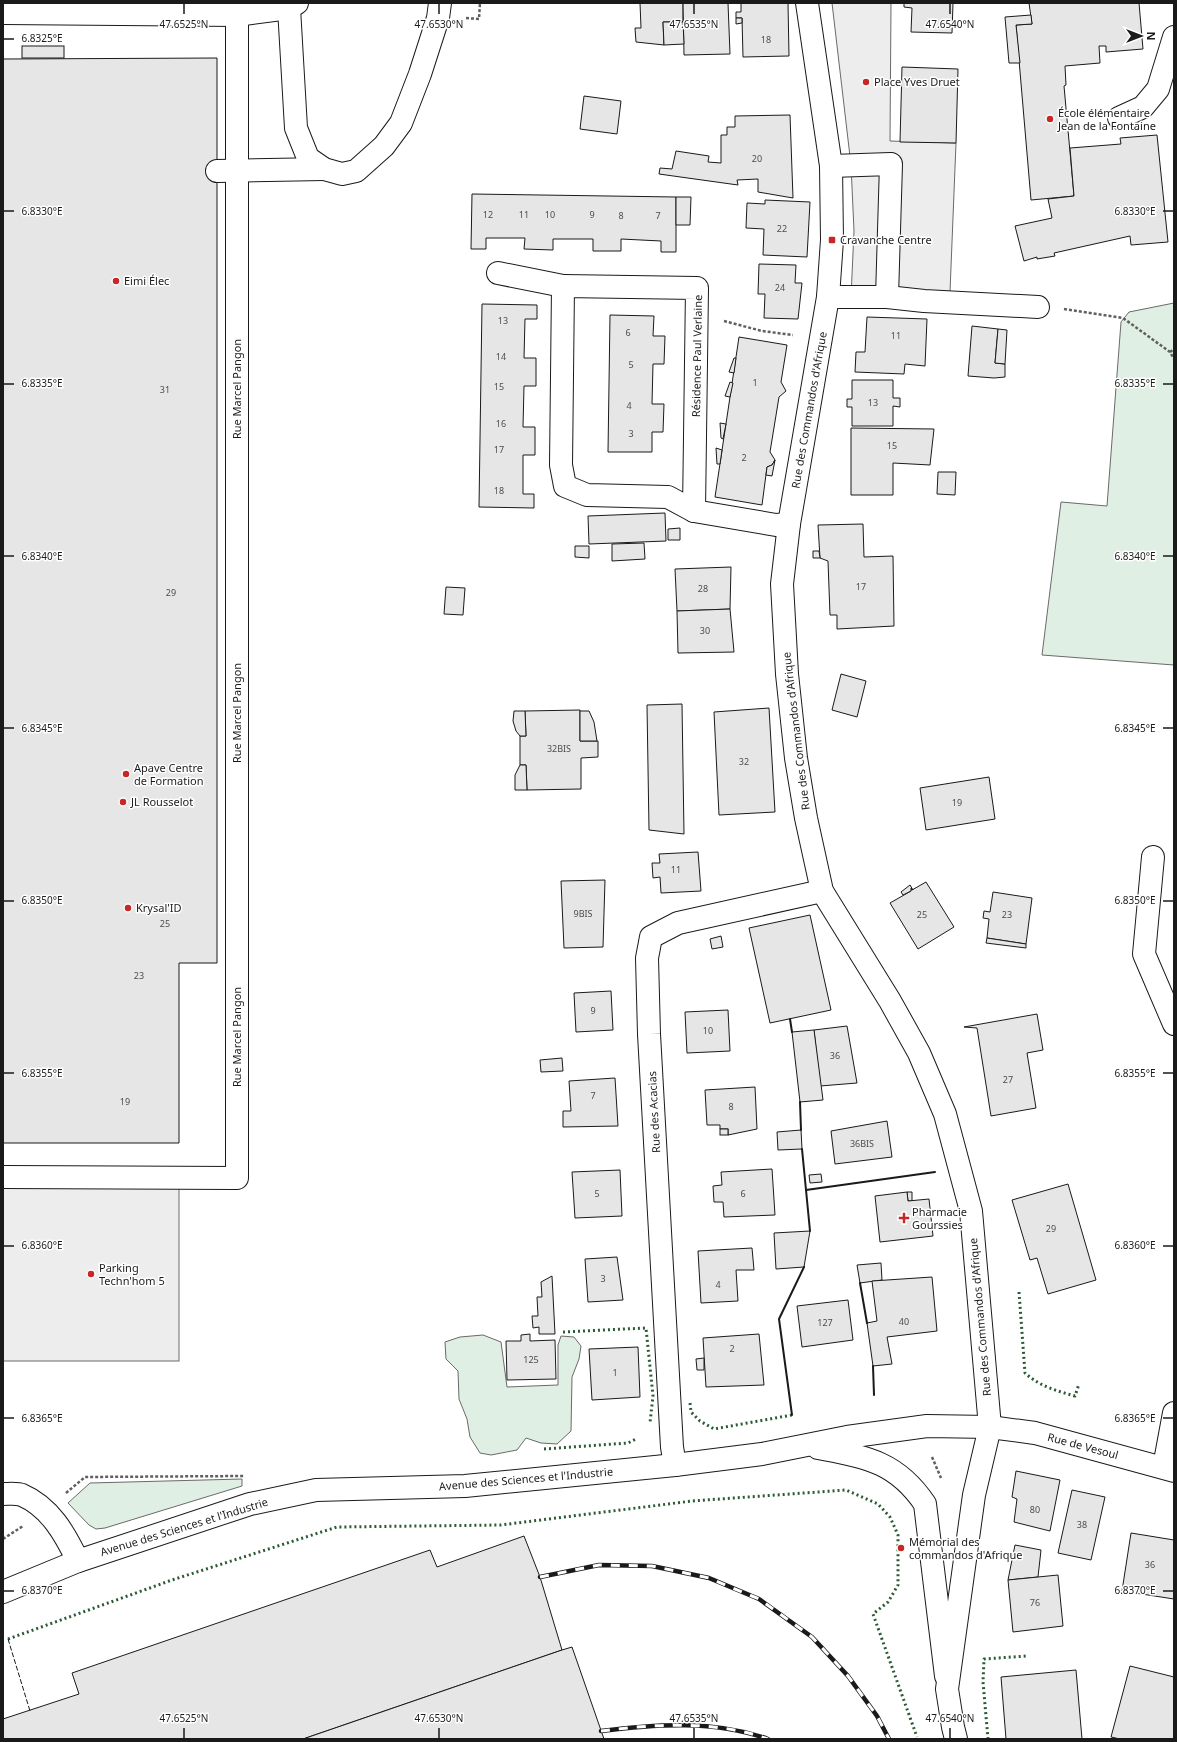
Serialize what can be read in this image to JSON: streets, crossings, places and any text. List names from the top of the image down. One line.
{"streets":{"street":["Résidence Paul Verlaine","Rue Marcel Pangon","Rue des Commandos d'Afrique","Rue des Acacias","Rue de Vesoul","Avenue des Sciences et l'Industrie"]},"crossings":[["Rue des Commandos d'Afrique","Rue des Acacias"],["Rue des Commandos d'Afrique","Rue de Vesoul"],["Rue des Commandos d'Afrique","Avenue des Sciences et l'Industrie"],["Rue des Acacias","Avenue des Sciences et l'Industrie"],["Rue de Vesoul","Avenue des Sciences et l'Industrie"]],"places":{"other":["Place Yves Druet","École élémentaire Jean de la Fontaine","Eimi Élec","Apave Centre de Formation","JL Rousselot","Krysal'ID","Parking Techn'hom 5","Mémorial des commandos d'Afrique"],"transit":["Cravanche Centre"],"health":["Pharmacie Gourssies"]},"house_numbers":["18","20","12","11","10","9","8","7","22","24","13","6","11","14","5","1","15","31","13","4","16","3","15","17","2","18","17","28","29","30","32BIS","32","19","11","9BIS","25","23","25","23","9","10","36","27","7","19","8","36BIS","5","6","29","3","4","40","127","2","125","1","80","38","36","76"],"north":"right","coordinates":["47.6525°N","47.6530°N","47.6535°N","47.6540°N","6.8325°E","6.8330°E","6.8335°E","6.8340°E","6.8345°E","6.8350°E","6.8355°E","6.8360°E","6.8365°E","6.8370°E"]}
